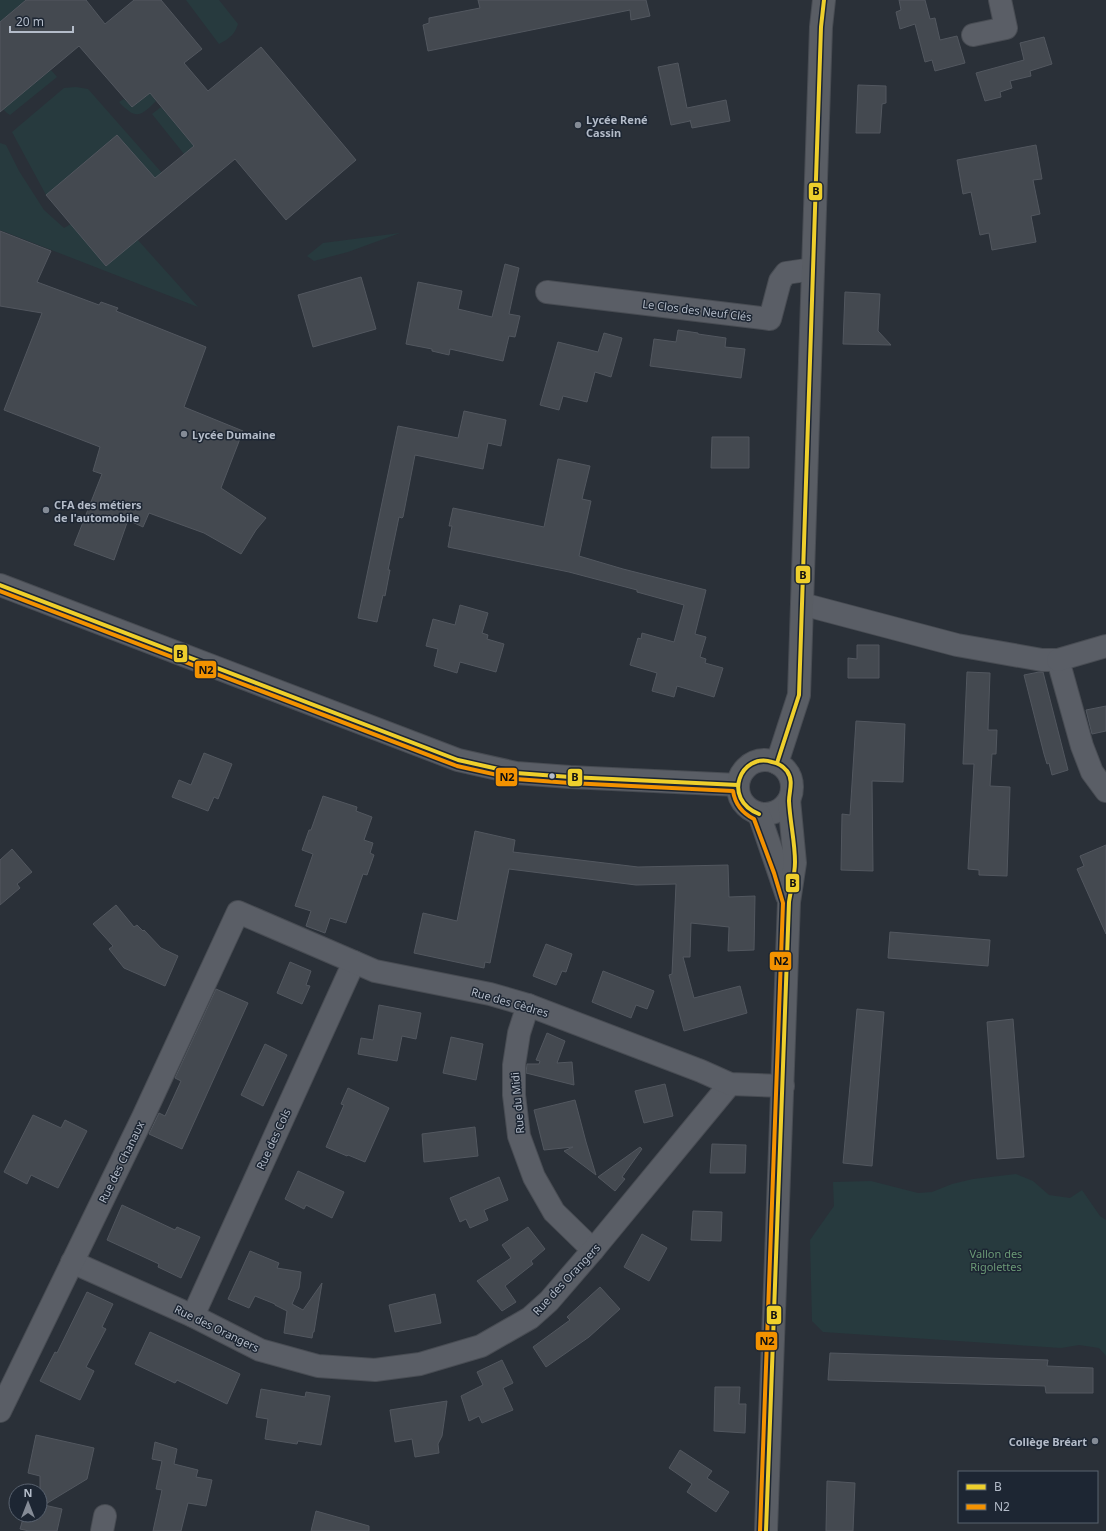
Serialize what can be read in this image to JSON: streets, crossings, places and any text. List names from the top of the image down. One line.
{"streets":{"street":["Le Clos des Neuf Clés","Rue des Cèdres","Rue du Midi","Rue des Cols","Rue des Chanaux","Rue des Orangers"]},"crossings":[["Rue des Cèdres","Rue du Midi"],["Rue des Cèdres","Rue des Cols"],["Rue des Cèdres","Rue des Chanaux"],["Rue des Cèdres","Rue des Orangers"],["Rue du Midi","Rue des Orangers"],["Rue des Cols","Rue des Orangers"],["Rue des Chanaux","Rue des Orangers"]],"parks":["Vallon des Rigolettes"],"places":["Lycée René Cassin","Lycée Dumaine","CFA des métiers de l'automobile","Collège Bréart"],"lines":["transit line B","transit line N2"],"legend":["B","N2"],"scale_bar":"20 m","north":"top"}
